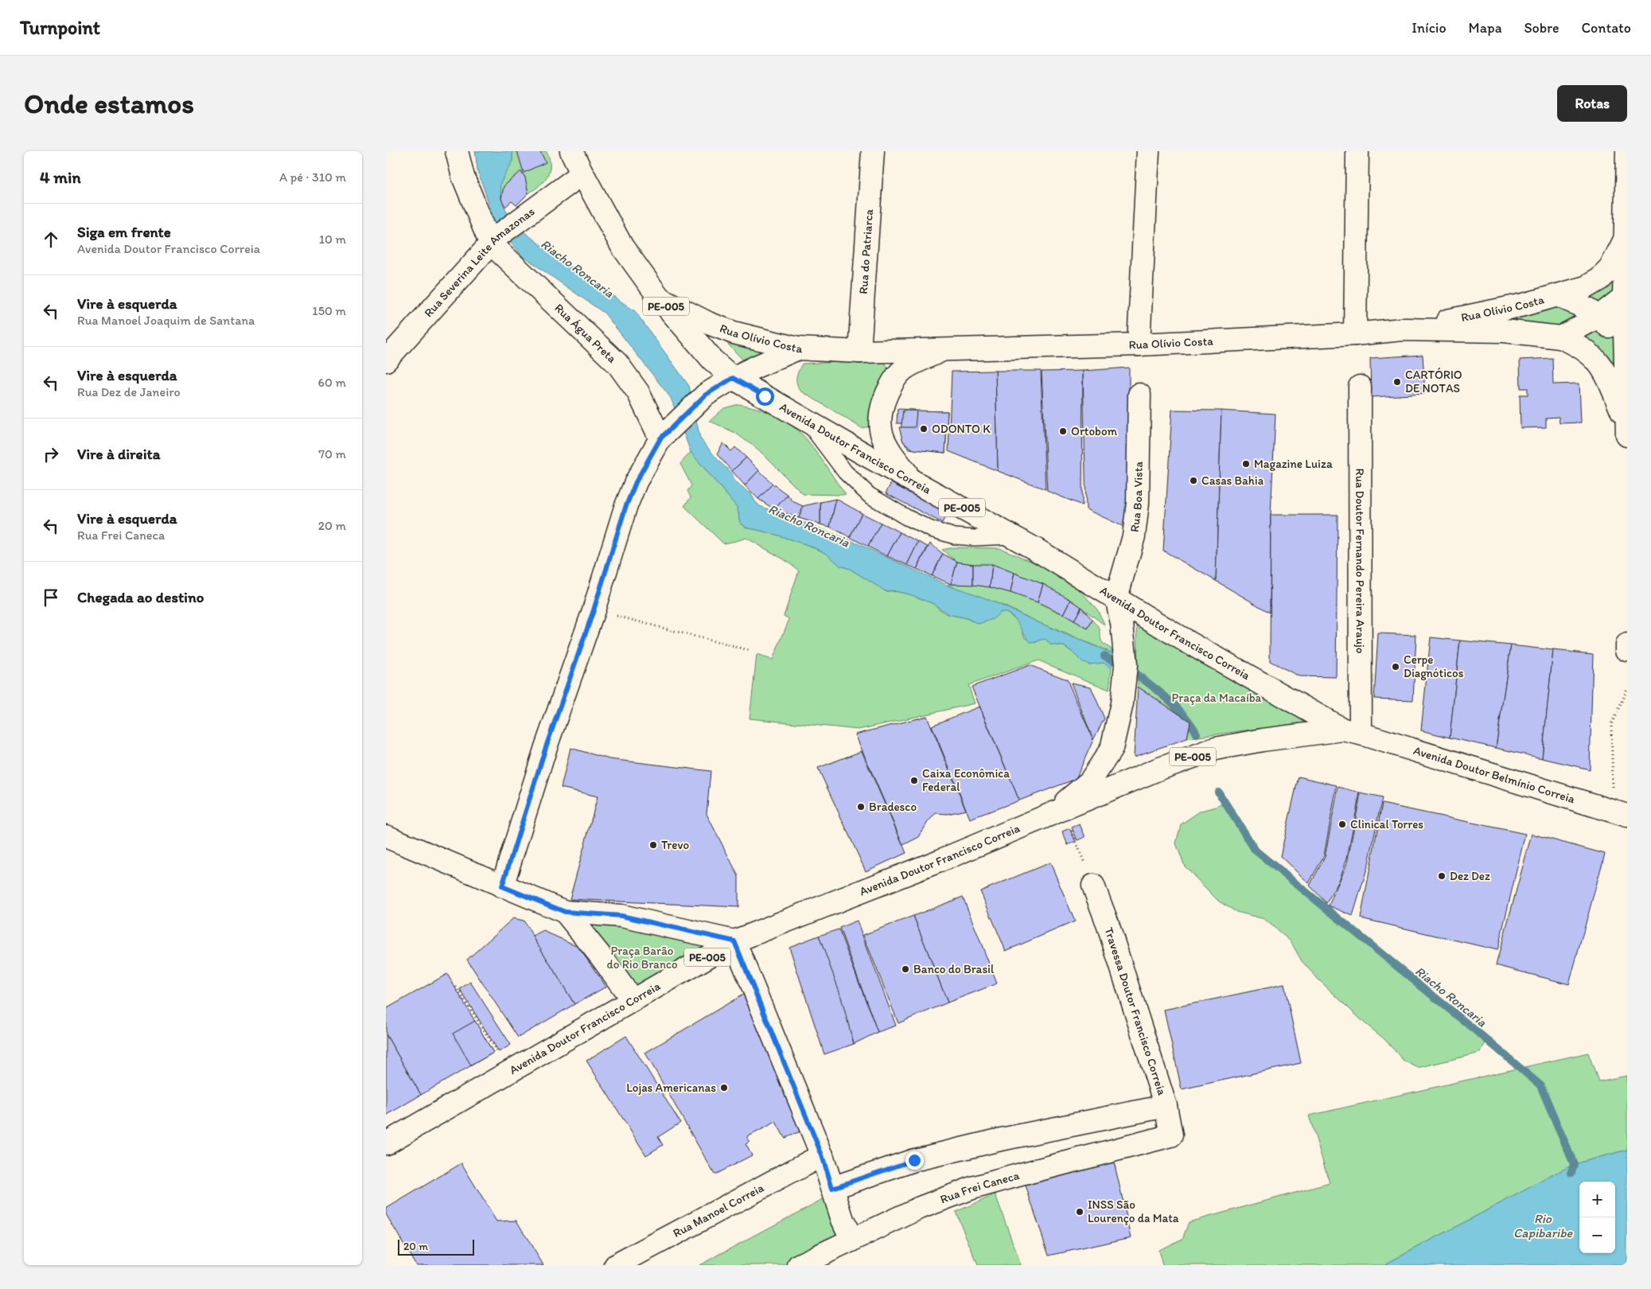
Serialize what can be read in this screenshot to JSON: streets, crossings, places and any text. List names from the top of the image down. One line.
{"streets":{"street":["Rua do Patriarca","Rua Severina Leite Amazonas","PE-005","Rua Olívio Costa","Rua Água Preta","Avenida Doutor Francisco Correia","Rua Boa Vista","Rua Doutor Fernando Pereira Araujo","Avenida Doutor Belmínio Correia","Travessa Doutor Francisco Correia","Rua Frei Caneca","Rua Manoel Correia"]},"crossings":[["Rua do Patriarca","Rua Olívio Costa"],["Rua Severina Leite Amazonas","Rua Água Preta"],["Rua Severina Leite Amazonas","Avenida Doutor Francisco Correia"],["PE-005","Avenida Doutor Francisco Correia"],["Rua Olívio Costa","Rua Água Preta"],["Rua Olívio Costa","Avenida Doutor Francisco Correia"],["Avenida Doutor Francisco Correia","Rua Boa Vista"],["Avenida Doutor Francisco Correia","Rua Doutor Fernando Pereira Araujo"],["Avenida Doutor Francisco Correia","Avenida Doutor Belmínio Correia"],["Rua Doutor Fernando Pereira Araujo","Avenida Doutor Belmínio Correia"],["Travessa Doutor Francisco Correia","Rua Frei Caneca"]],"water":["Riacho Roncaria","Rio Capibaribe"],"parks":["Praça da Macaíba","Praça Barão do Rio Branco"],"places":["CARTÓRIO DE NOTAS","ODONTO K","Ortobom","Magazine Luiza","Casas Bahia","Cerpe Diagnóticos","Caixa Econômica Federal","Bradesco","Clinical Torres","Trevo","Dez Dez","Banco do Brasil","Lojas Americanas","INSS São Lourenço da Mata"],"scale_bar":"20 m","page":{"header":"Turnpoint","nav":["Início","Mapa","Sobre","Contato"],"buttons":"Rotas","title":"Onde estamos","heading":["4 min","A pé · 310 m"],"list":[["Siga em frente","Avenida Doutor Francisco Correia","10 m"],["Vire à esquerda","Rua Manoel Joaquim de Santana","150 m"],["Vire à esquerda","Rua Dez de Janeiro","60 m"],["Vire à direita","70 m"],["Vire à esquerda","Rua Frei Caneca","20 m"],"Chegada ao destino"],"map_buttons":["+","−"],"scale":"20 m"}}
